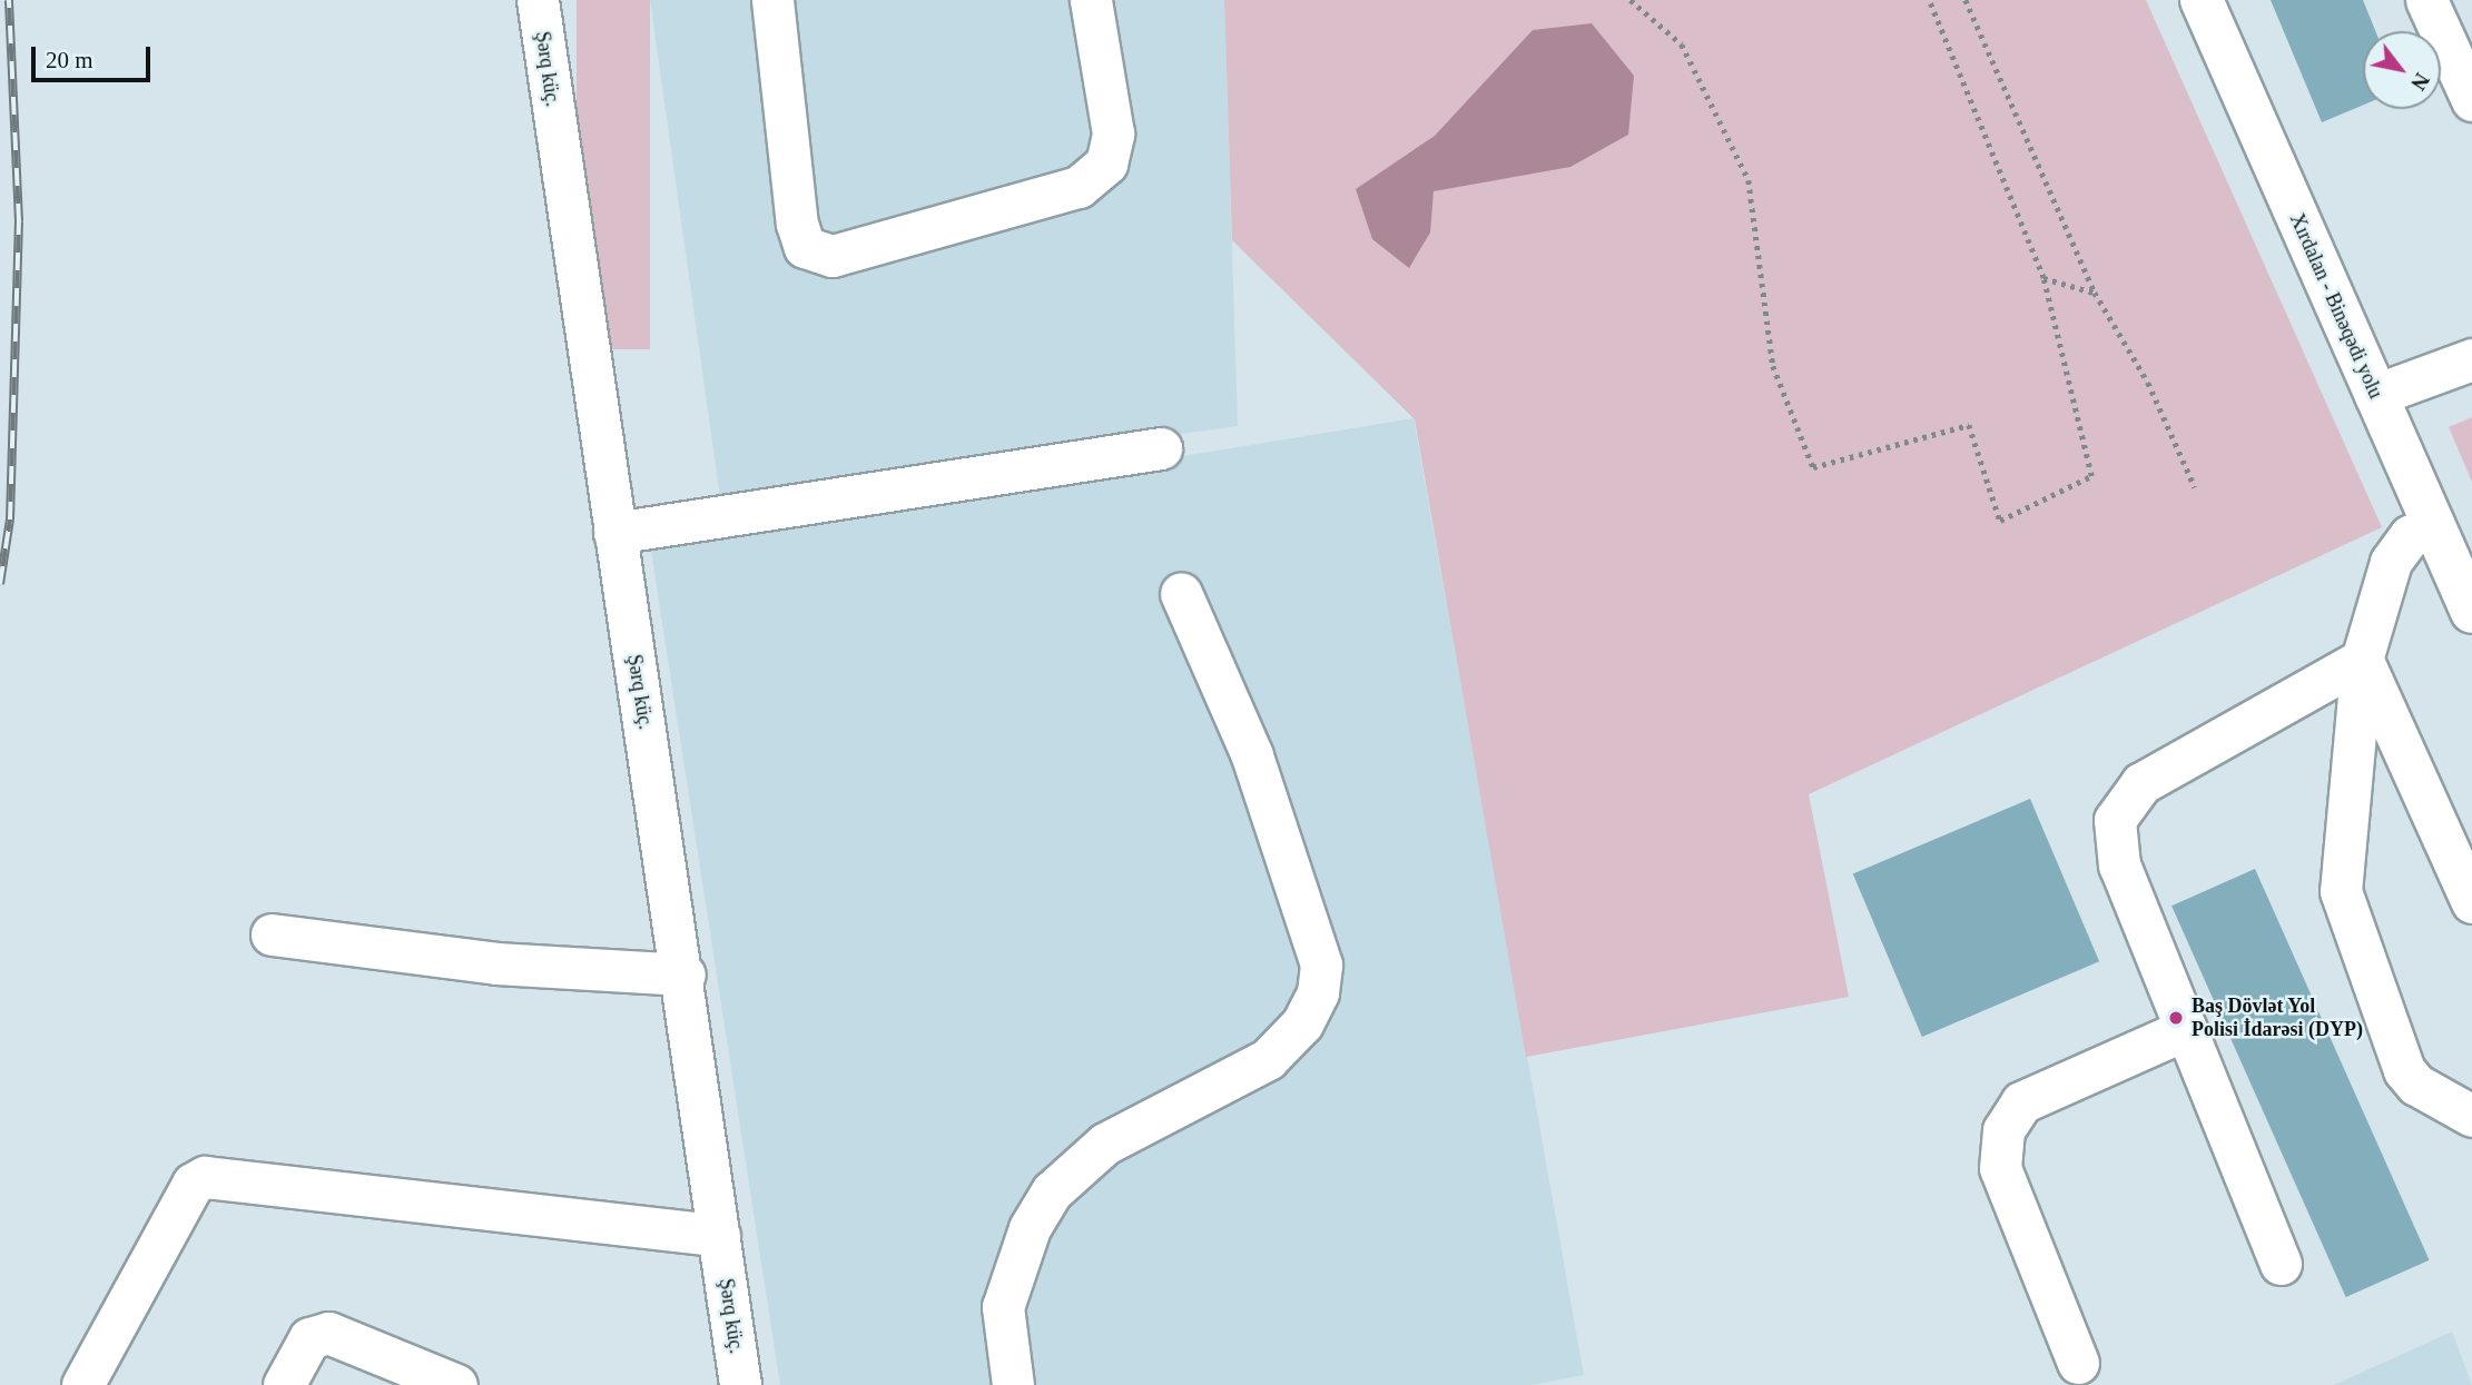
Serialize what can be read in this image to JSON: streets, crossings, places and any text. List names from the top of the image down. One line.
{"streets":{"main road":["Xırdalan - Binəqədi yolu"],"street":["Şərq küç."]},"places":["Baş Dövlət Yol Polisi İdarəsi (DYP)"],"scale_bar":"20 m","north":"bottom right"}
